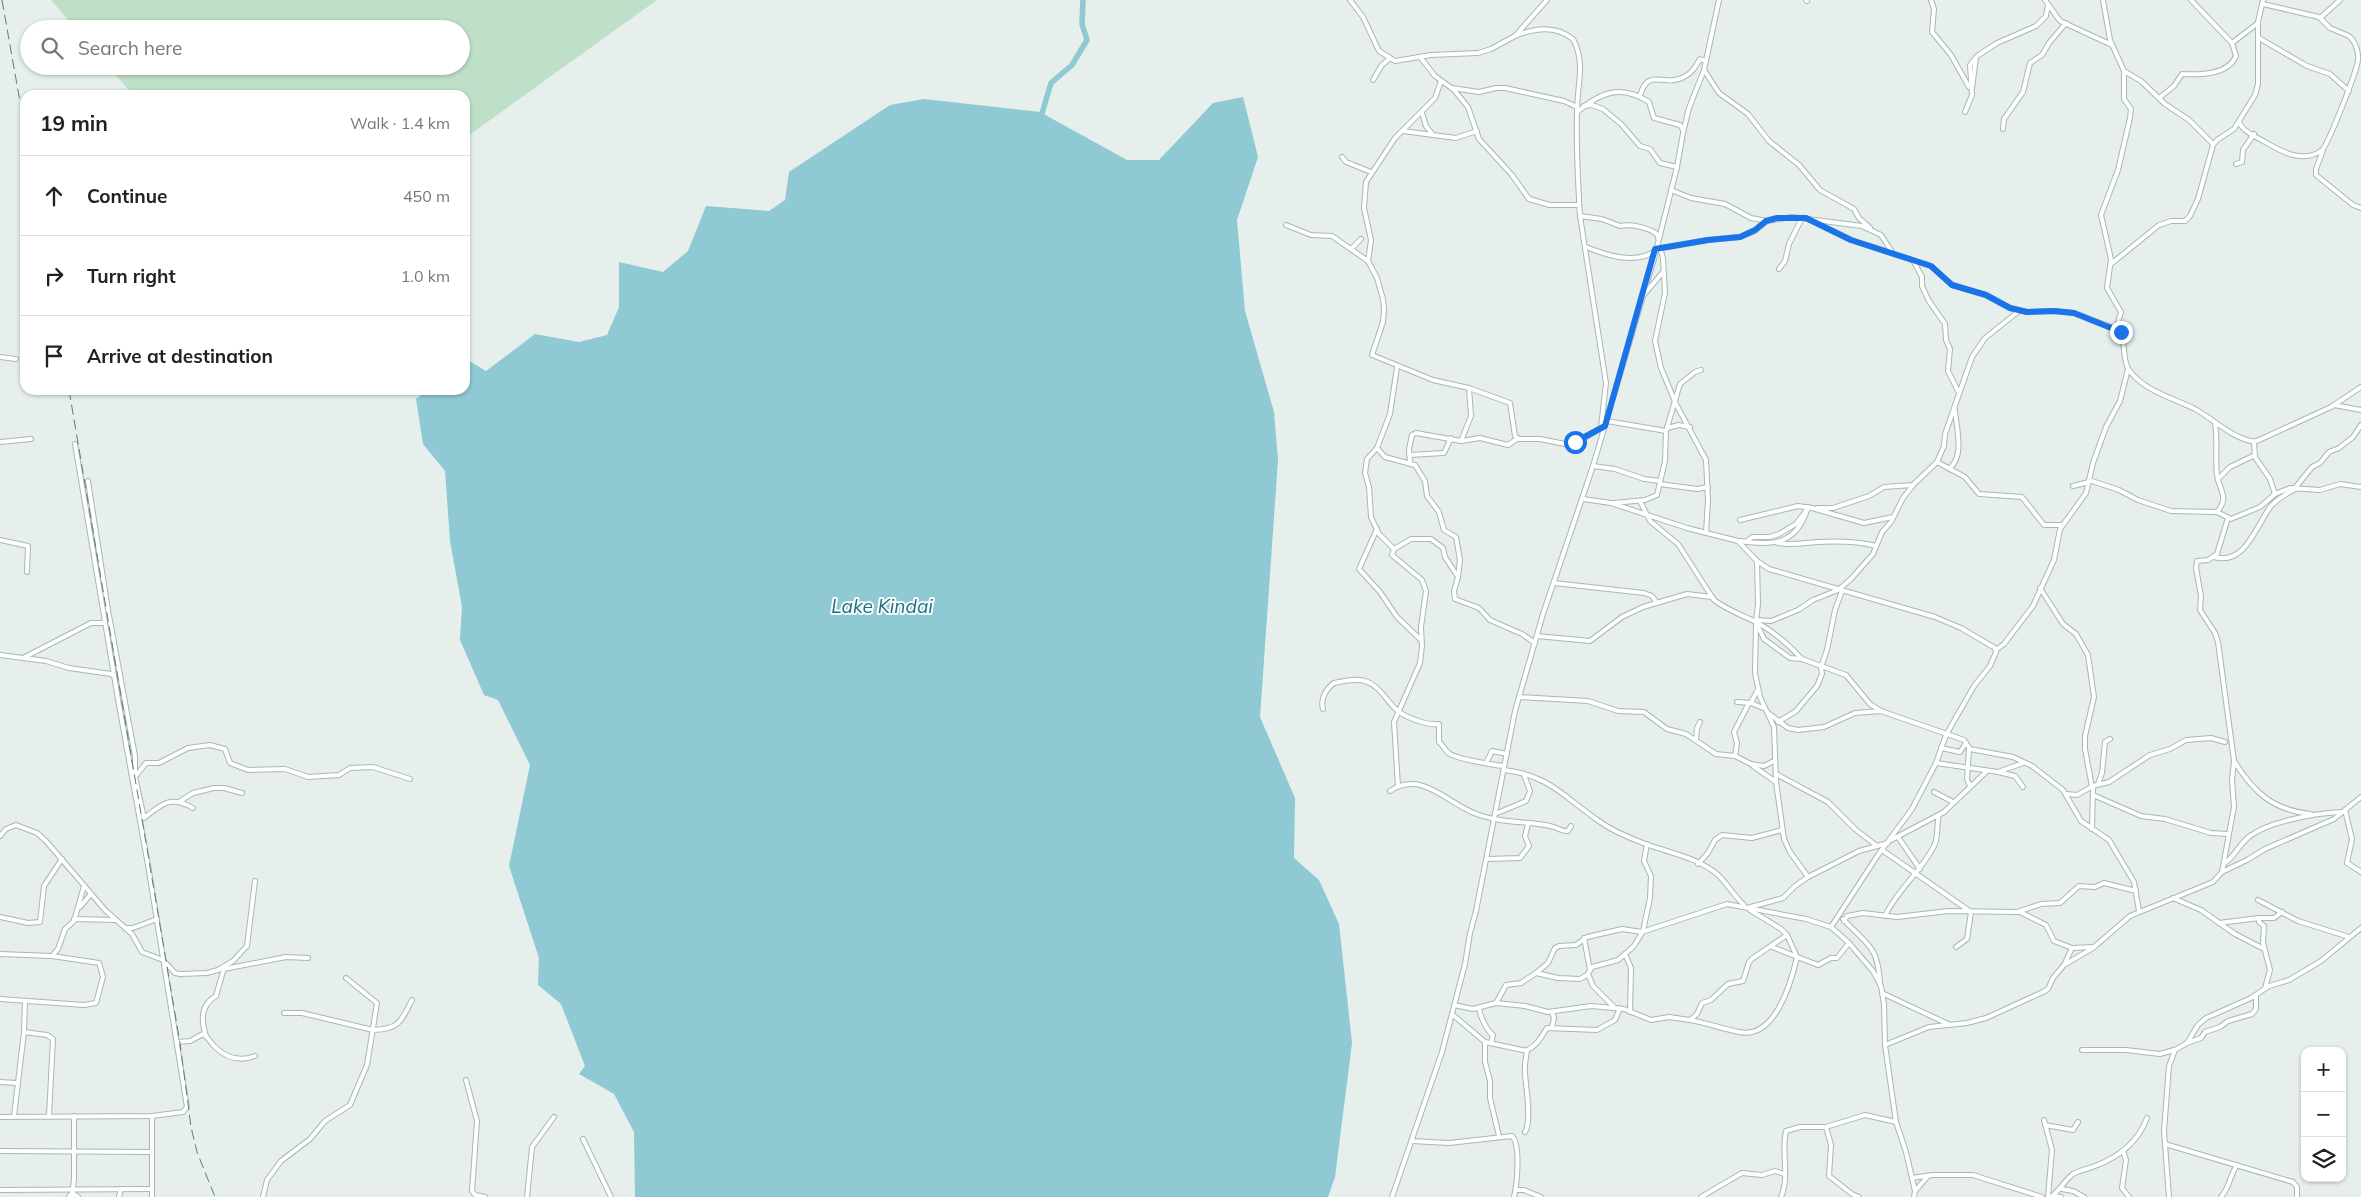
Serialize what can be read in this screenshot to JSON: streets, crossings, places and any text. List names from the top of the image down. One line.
{"water":["Lake Kindai"],"page":{"search":"Search here","heading":["19 min","Walk · 1.4 km"],"list":[["Continue","450 m"],["Turn right","1.0 km"],"Arrive at destination"],"map_buttons":["+","−"]}}
